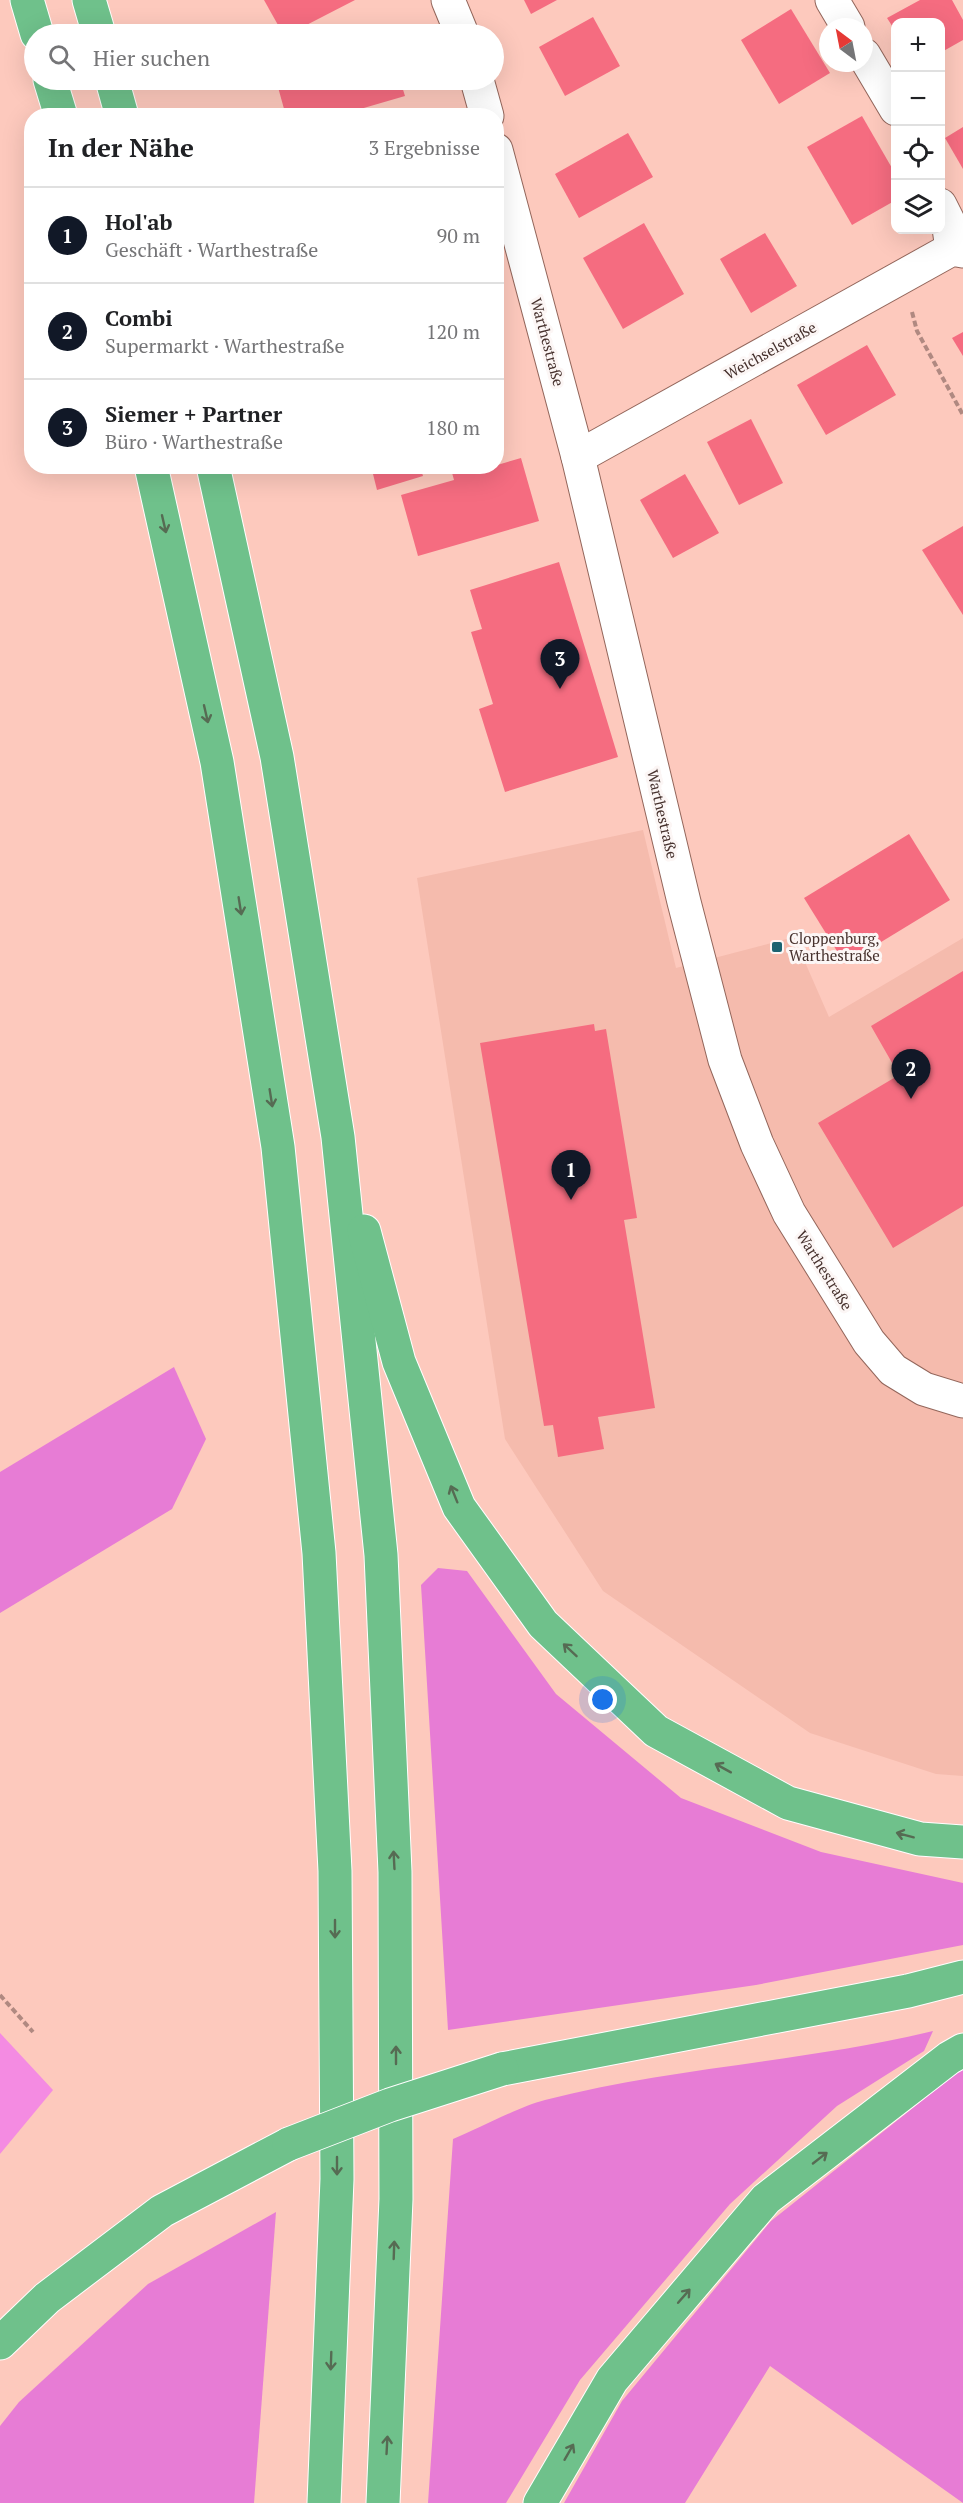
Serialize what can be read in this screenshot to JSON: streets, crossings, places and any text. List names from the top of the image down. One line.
{"streets":{"street":["Warthestraße","Weichselstraße"]},"crossings":[["Warthestraße","Weichselstraße"]],"places":{"transit":["Cloppenburg, Warthestraße"]},"north":"top left","page":{"map_buttons":["+","−"],"search":"Hier suchen","heading":["In der Nähe","3 Ergebnisse"],"list":[{"mark":"1","name":"Hol'ab","note":"Geschäft · Warthestraße","value":"90 m"},{"mark":"2","name":"Combi","note":"Supermarkt · Warthestraße","value":"120 m"},{"mark":"3","name":"Siemer + Partner","note":"Büro · Warthestraße","value":"180 m"}],"pins":["3","2","1"]}}
